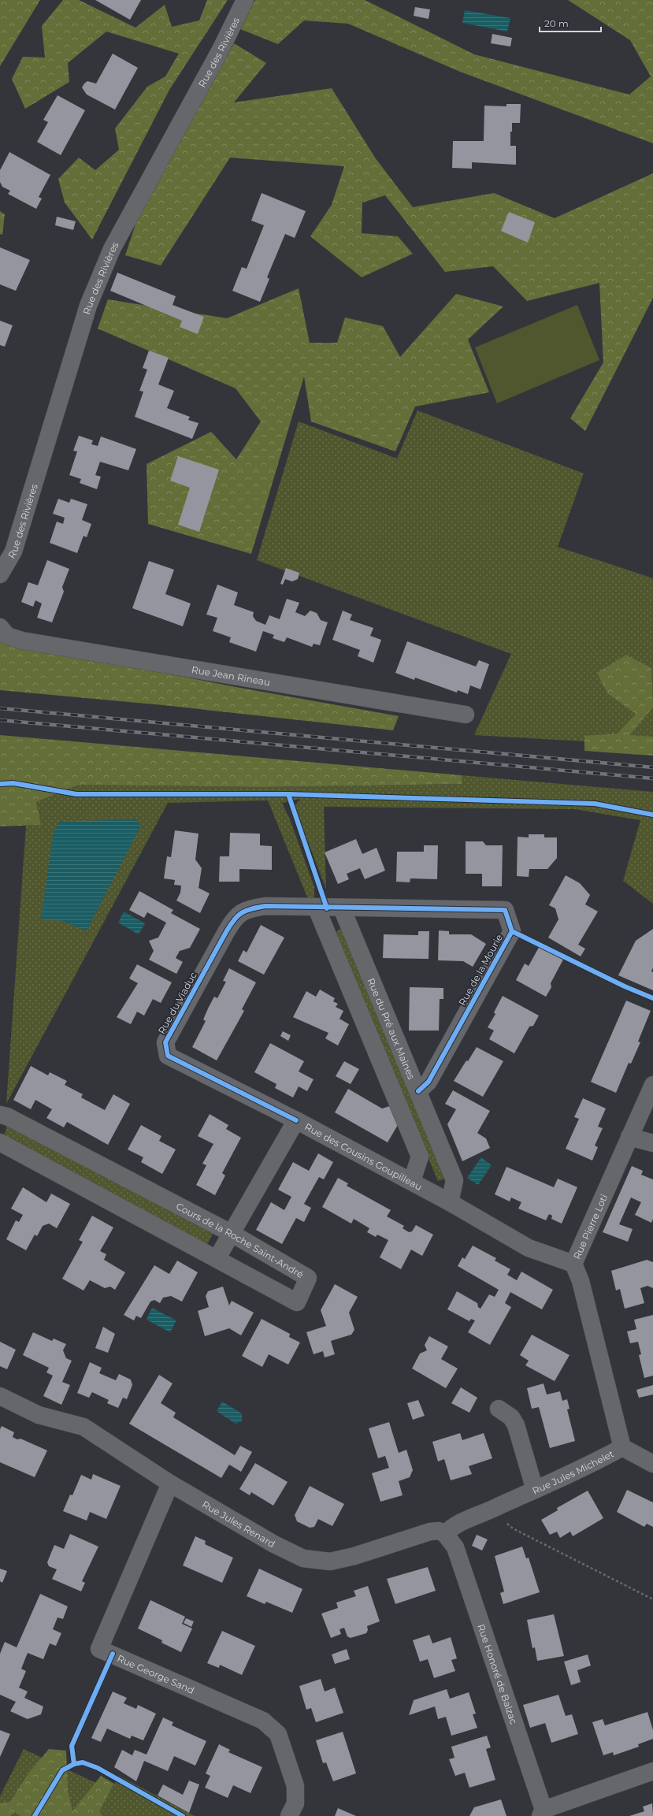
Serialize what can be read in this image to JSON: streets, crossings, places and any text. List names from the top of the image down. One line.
{"streets":{"street":["Rue des Rivières","Rue Jean Rineau","Rue de la Mourie","Rue du Viaduc","Rue du Pré aux Maines","Rue des Cousins Goupilleau","Rue Pierre Loti","Cours de la Roche Saint-André","Rue Jules Michelet","Rue Jules Renard","Rue George Sand","Rue Honoré de Balzac"]},"crossings":[["Rue de la Mourie","Rue du Viaduc"],["Rue de la Mourie","Rue du Pré aux Maines"],["Rue du Viaduc","Rue du Pré aux Maines"],["Rue du Viaduc","Rue des Cousins Goupilleau"],["Rue du Pré aux Maines","Rue des Cousins Goupilleau"],["Rue des Cousins Goupilleau","Rue Pierre Loti"],["Rue des Cousins Goupilleau","Cours de la Roche Saint-André"],["Rue Pierre Loti","Rue Jules Michelet"],["Rue Jules Renard","Rue George Sand"],["Rue Jules Renard","Rue Honoré de Balzac"]],"scale_bar":"20 m"}
